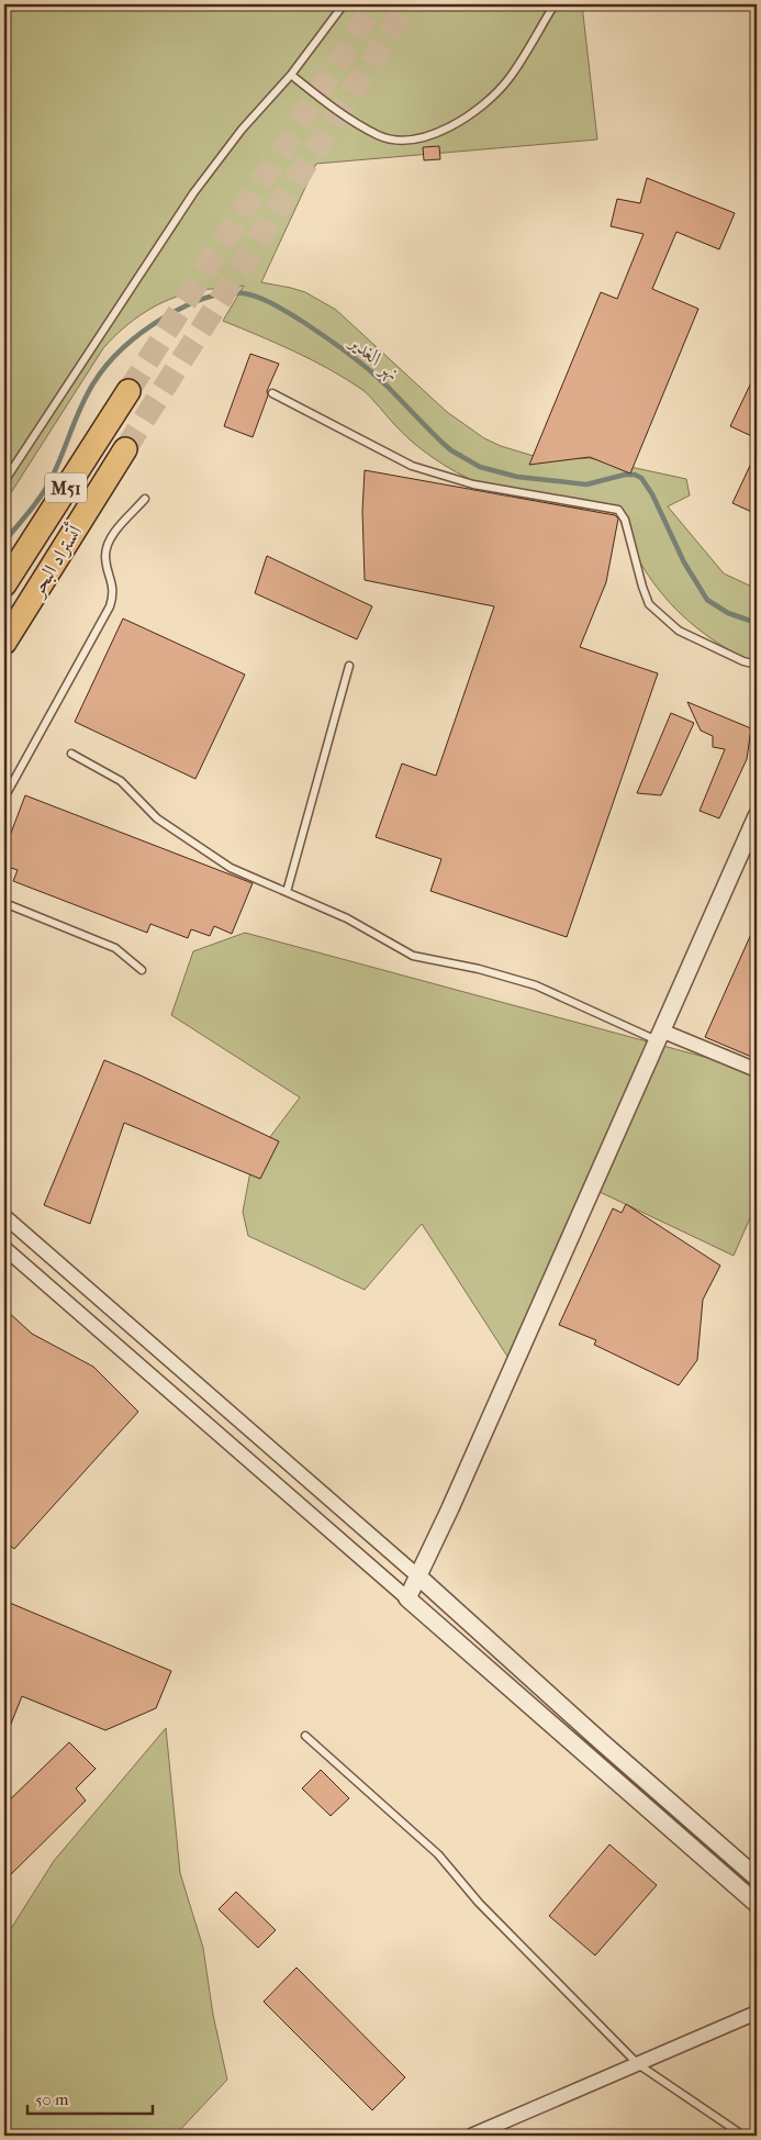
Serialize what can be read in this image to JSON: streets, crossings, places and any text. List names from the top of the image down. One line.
{"streets":{"highway":["M51","أتستراد البحر"]},"water":["نهر الغدير"],"scale_bar":"50 m"}
